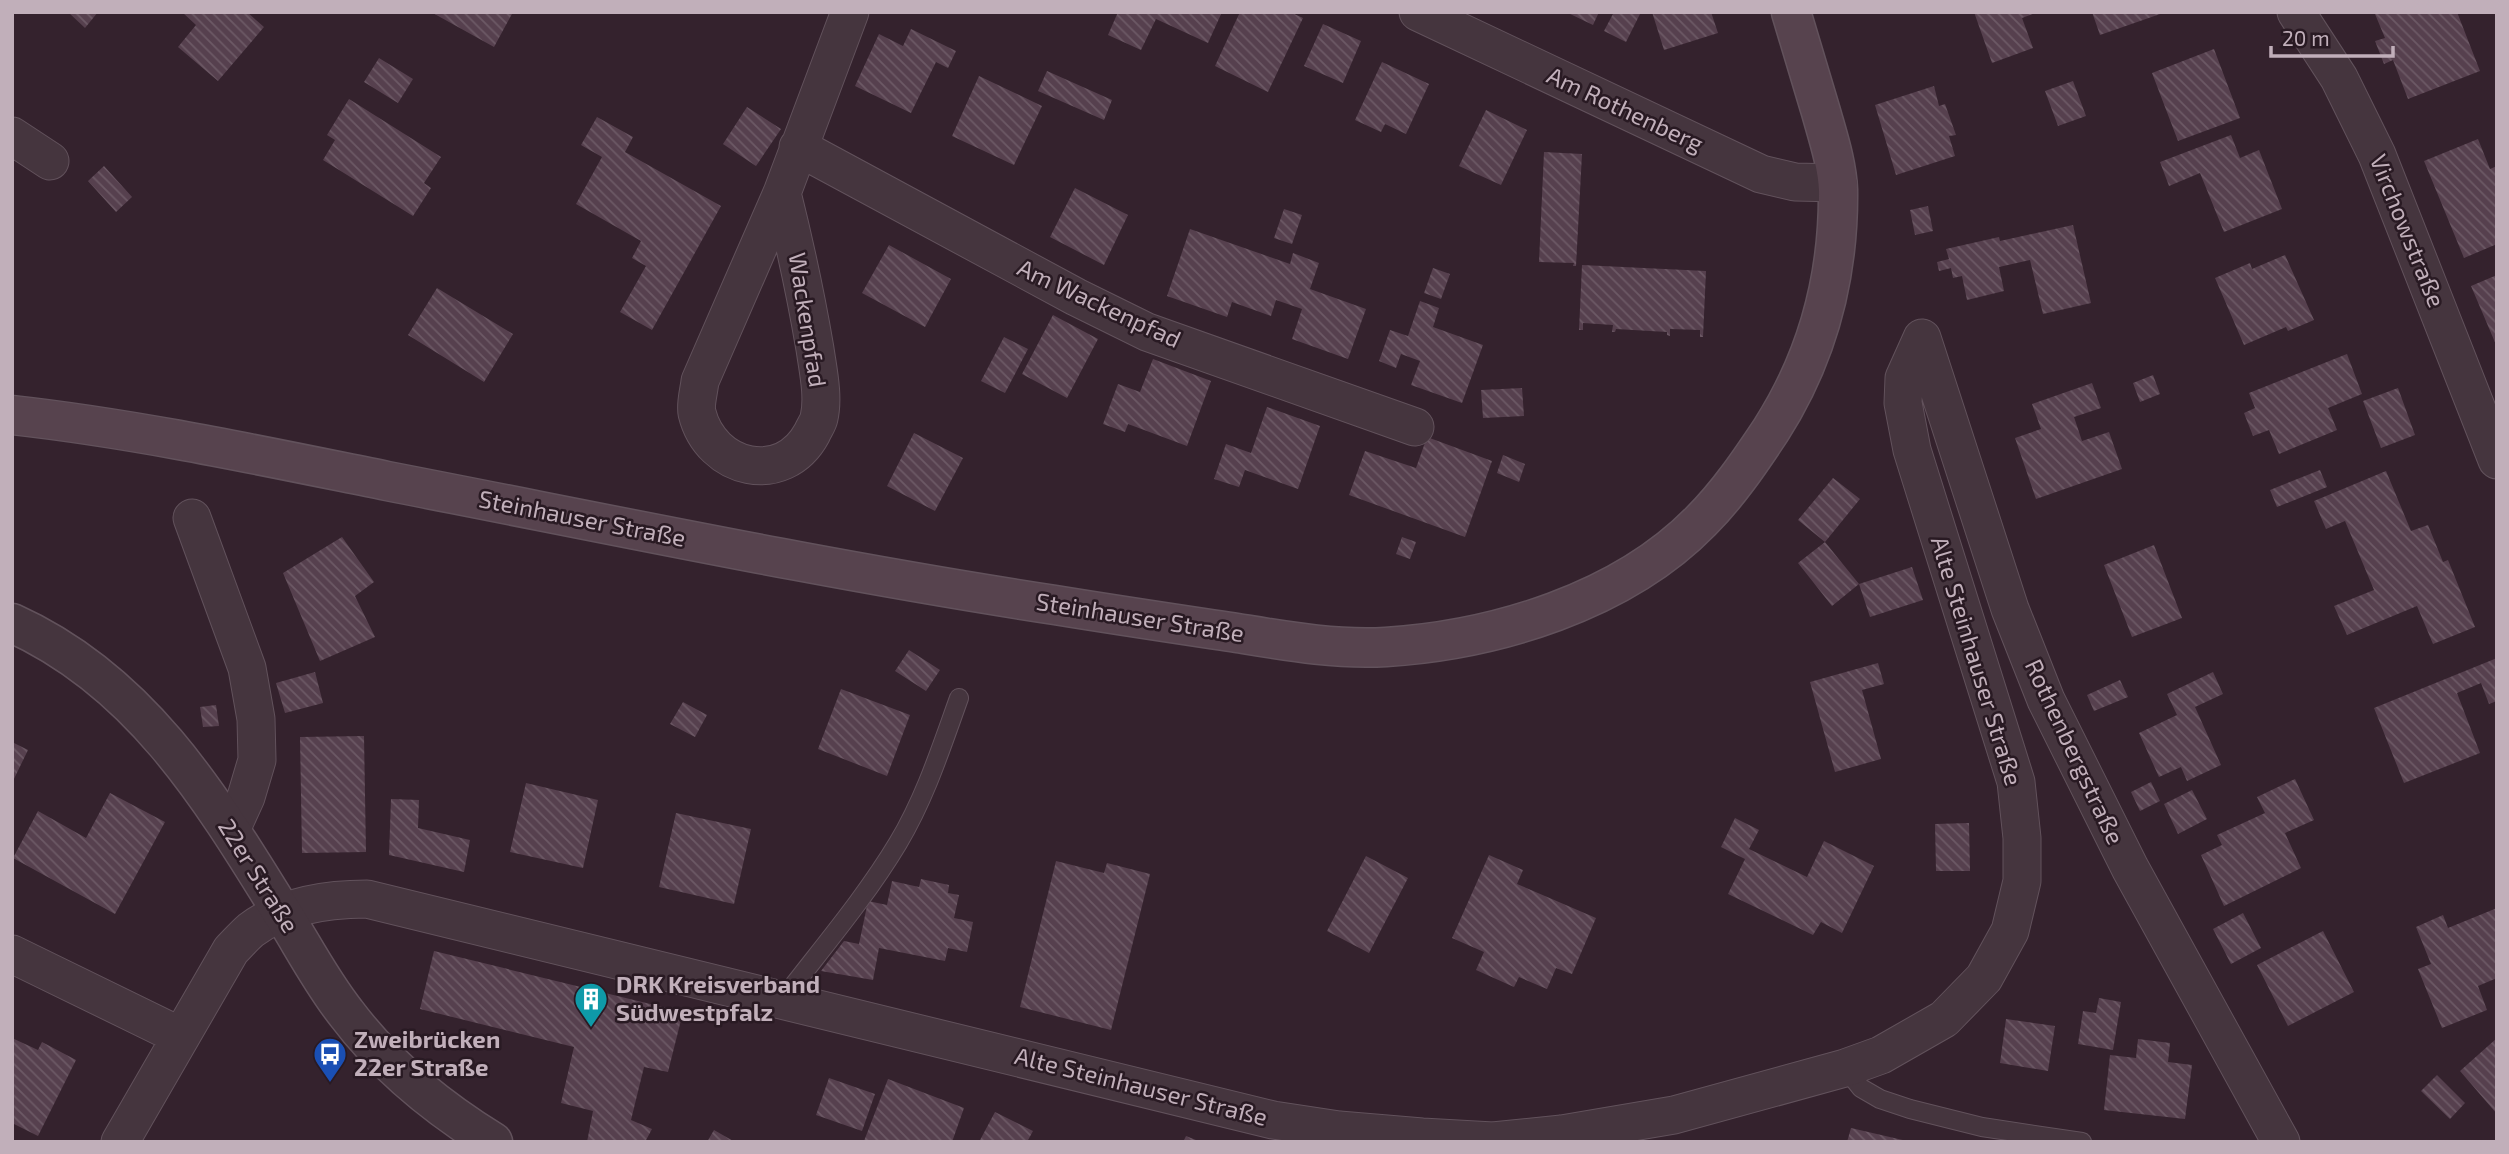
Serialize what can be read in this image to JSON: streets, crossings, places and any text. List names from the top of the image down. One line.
{"streets":{"main road":["Steinhauser Straße"],"street":["Am Rothenberg","Virchowstraße","Am Wackenpfad","Wackenpfad","Alte Steinhauser Straße","Rothenbergstraße","22er Straße"]},"crossings":[["Am Rothenberg","Steinhauser Straße"],["Am Wackenpfad","Wackenpfad"],["Alte Steinhauser Straße","Rothenbergstraße"],["Alte Steinhauser Straße","22er Straße"]],"places":{"building":["DRK Kreisverband Südwestpfalz"],"bus stop":["Zweibrücken 22er Straße"]},"scale_bar":"20 m"}
